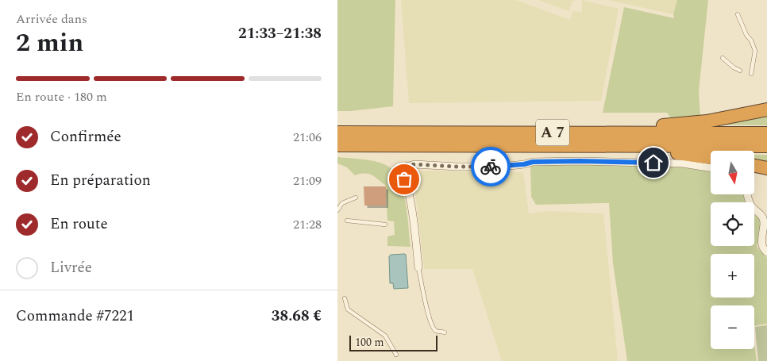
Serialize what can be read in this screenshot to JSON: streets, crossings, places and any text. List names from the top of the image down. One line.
{"streets":{"highway":["A 7"]},"scale_bar":"100 m","north":"bottom","page":{"heading":["2 min","Arrivée dans","21:33–21:38"],"panel":["Commande #7221","38.68 €"],"bar":"En route · 180 m","list":[["Confirmée","21:06"],["En préparation","21:09"],["En route","21:28"],"Livrée"],"map_buttons":["+","−"],"scale":"100 m"}}
